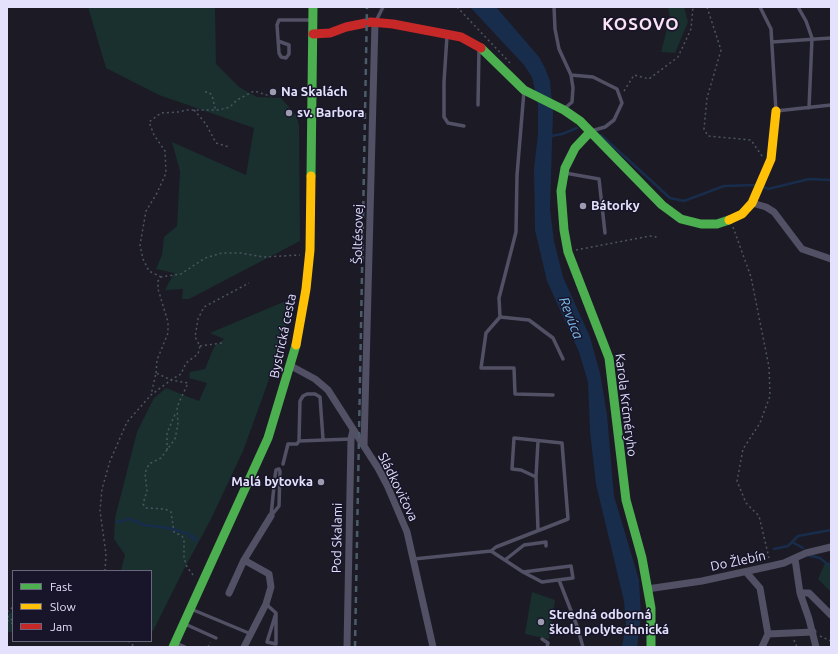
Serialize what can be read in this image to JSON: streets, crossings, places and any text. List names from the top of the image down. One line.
{"streets":{"street":["Šoltésovej","Bystrická cesta","Karola Krčméryho","Sládkovičova","Pod Skalami","Do Žlebín"]},"crossings":[["Šoltésovej","Sládkovičova"],["Bystrická cesta","Sládkovičova"],["Karola Krčméryho","Do Žlebín"],["Sládkovičova","Pod Skalami"]],"districts":["KOSOVO"],"water":["Revúca"],"places":["Na Skalách","sv. Barbora","Bátorky","Malá bytovka","Stredná odborná škola polytechnická"],"legend":["Fast","Slow","Jam"]}
